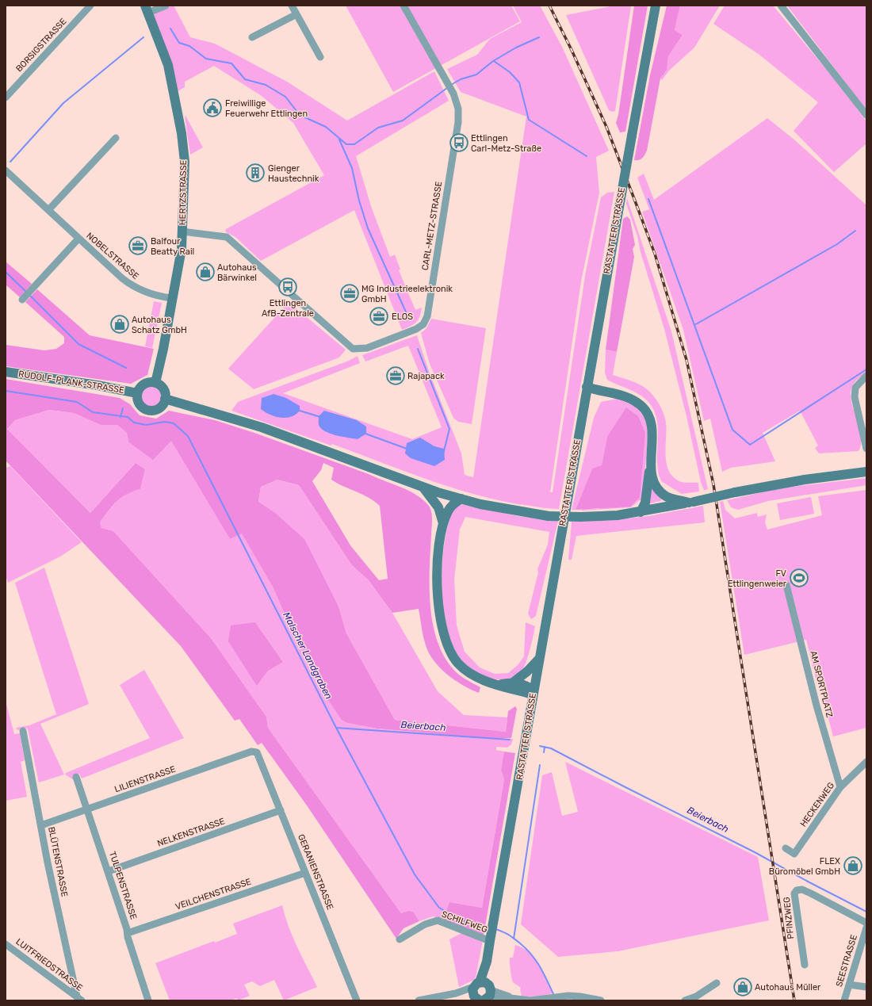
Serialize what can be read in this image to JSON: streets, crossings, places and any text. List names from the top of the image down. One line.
{"streets":{"main road":["HERTZSTRASSE","RASTATTER STRASSE","RUDOLF-PLANK-STRASSE"],"street":["BORSIGSTRASSE","CARL-METZ-STRASSE","NOBELSTRASSE","AM SPORTPLATZ","LILIENSTRASSE","HECKENWEG","NELKENSTRASSE","BLÜTENSTRASSE","GERANIENSTRASSE","TULPENSTRASSE","VEILCHENSTRASSE","PFINZWEG","SCHILFWEG","SEESTRASSE","LUITFRIEDSTRASSE"]},"crossings":[["HERTZSTRASSE","CARL-METZ-STRASSE"],["HERTZSTRASSE","NOBELSTRASSE"],["HERTZSTRASSE","RUDOLF-PLANK-STRASSE"],["RASTATTER STRASSE","SCHILFWEG"],["AM SPORTPLATZ","HECKENWEG"],["LILIENSTRASSE","BLÜTENSTRASSE"],["LILIENSTRASSE","GERANIENSTRASSE"],["LILIENSTRASSE","TULPENSTRASSE"],["NELKENSTRASSE","GERANIENSTRASSE"],["NELKENSTRASSE","TULPENSTRASSE"],["BLÜTENSTRASSE","LUITFRIEDSTRASSE"],["GERANIENSTRASSE","VEILCHENSTRASSE"],["TULPENSTRASSE","VEILCHENSTRASSE"]],"water":["Malscher Landgraben","Beierbach"],"places":{"public building":["Freiwillige Feuerwehr Ettlingen"],"bus stop":["Ettlingen Carl-Metz-Straße","Ettlingen AfB-Zentrale"],"building":["Gienger Haustechnik"],"office":["Balfour Beatty Rail","MG Industrieelektronik GmbH","ELOS","Rajapack"],"shop":["Autohaus Bärwinkel","Autohaus Schatz GmbH","FLEX Büromöbel GmbH","Autohaus Müller"],"sports":["FV Ettlingenweier"]}}
